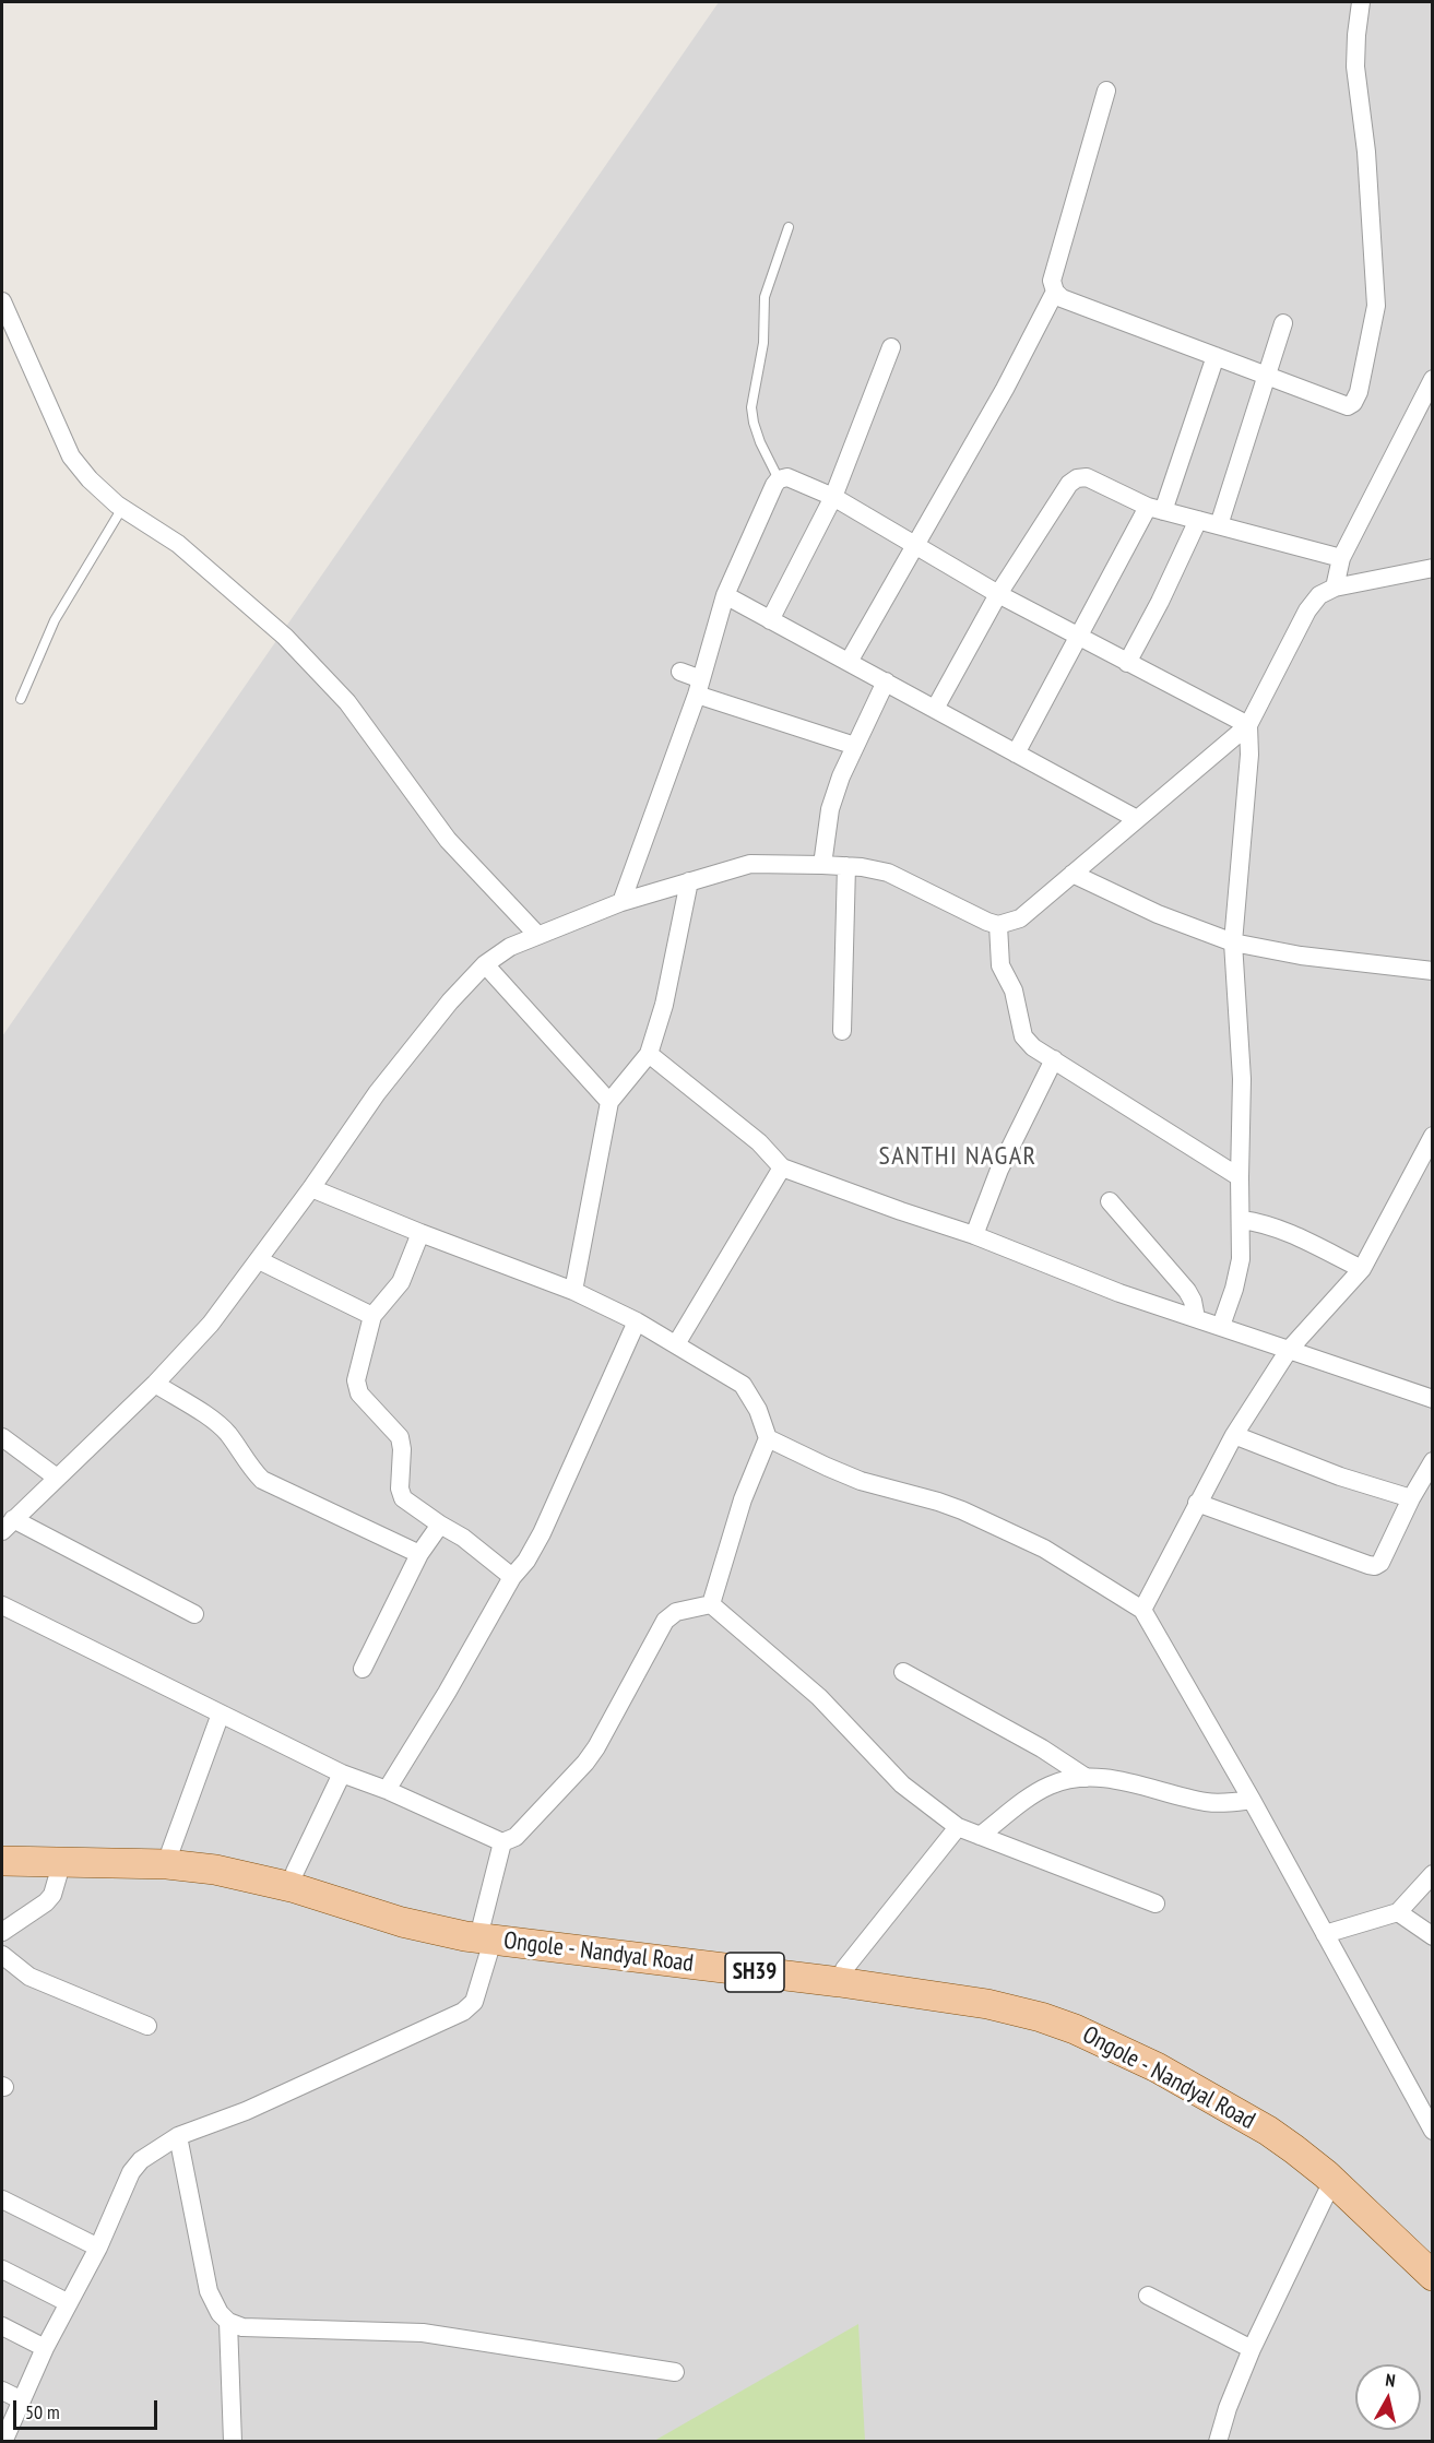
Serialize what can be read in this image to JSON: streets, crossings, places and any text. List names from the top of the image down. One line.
{"streets":{"main road":["Ongole - Nandyal Road","SH39"]},"districts":["SANTHI NAGAR"],"scale_bar":"50 m","north":"top"}
